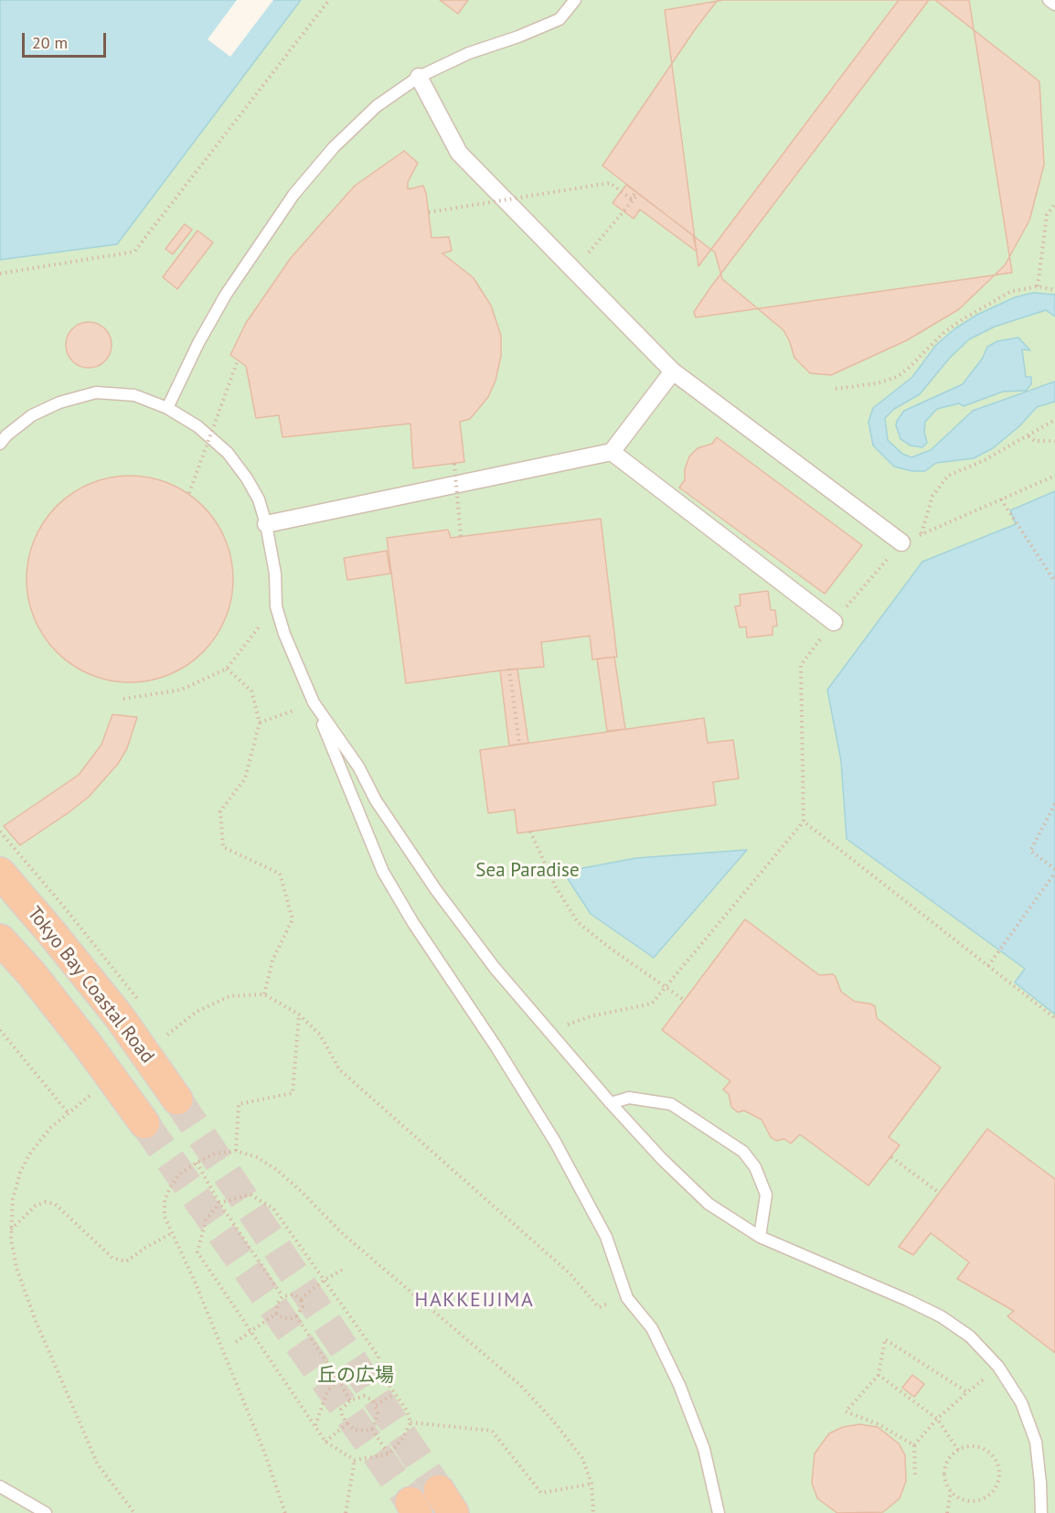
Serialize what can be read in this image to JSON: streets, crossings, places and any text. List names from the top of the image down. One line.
{"streets":{"highway":["Tokyo Bay Coastal Road"]},"districts":["HAKKEIJIMA"],"parks":["Sea Paradise","丘の広場"],"scale_bar":"20 m"}
